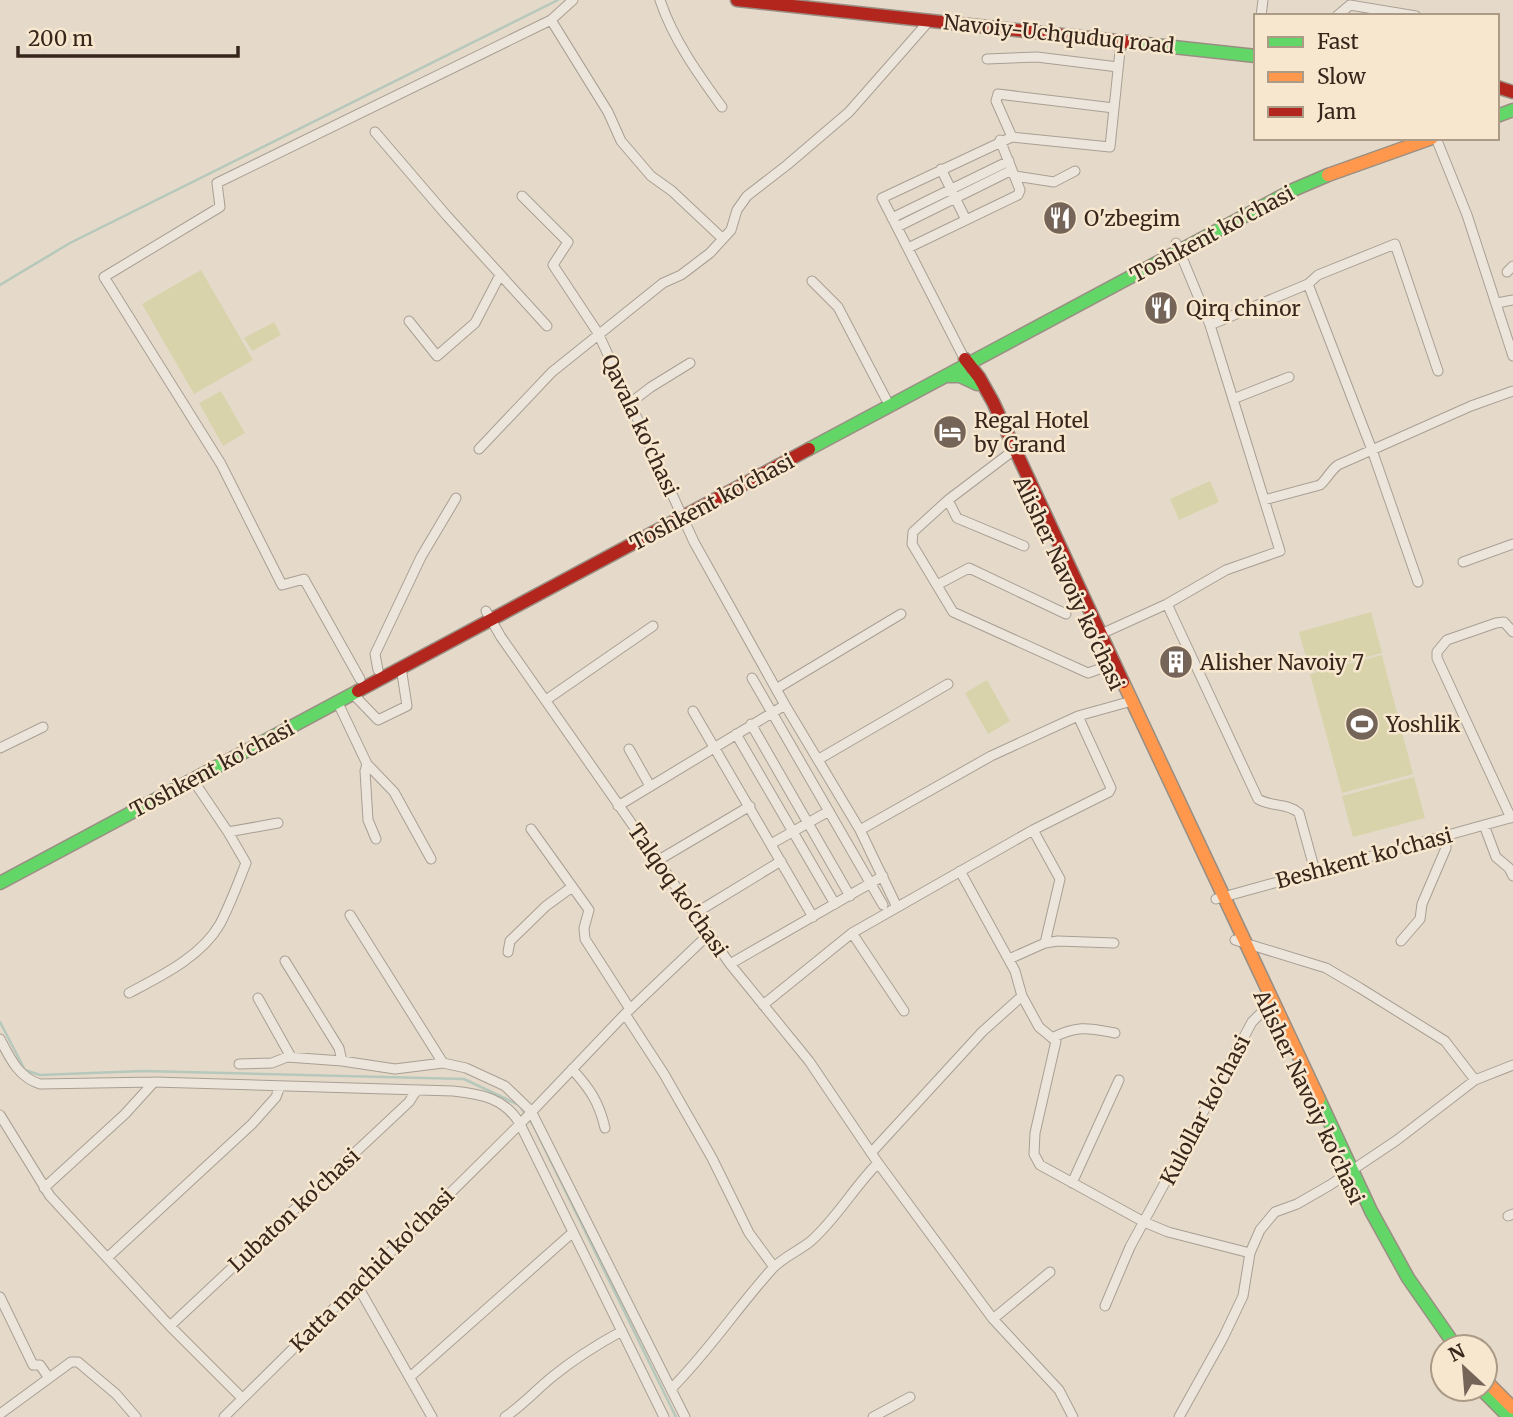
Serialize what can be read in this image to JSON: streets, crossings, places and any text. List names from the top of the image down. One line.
{"streets":{"main road":["Navoiy-Uchquduq road","Toshkent ko'chasi","Alisher Navoiy ko'chasi"],"street":["Qavala ko'chasi","Beshkent ko'chasi","Talqoq ko'chasi","Kulollar ko'chasi","Lubaton ko'chasi","Katta machid ko'chasi"]},"crossings":[["Navoiy-Uchquduq road","Qavala ko'chasi"],["Toshkent ko'chasi","Qavala ko'chasi"],["Toshkent ko'chasi","Alisher Navoiy ko'chasi"],["Toshkent ko'chasi","Talqoq ko'chasi"],["Alisher Navoiy ko'chasi","Beshkent ko'chasi"],["Alisher Navoiy ko'chasi","Kulollar ko'chasi"],["Talqoq ko'chasi","Katta machid ko'chasi"]],"places":{"restaurant":["O'zbegim","Qirq chinor"],"hotel":["Regal Hotel by Grand"],"building":["Alisher Navoiy 7"],"sports":["Yoshlik"]},"legend":["Fast","Slow","Jam"],"scale_bar":"200 m","north":"top left"}
